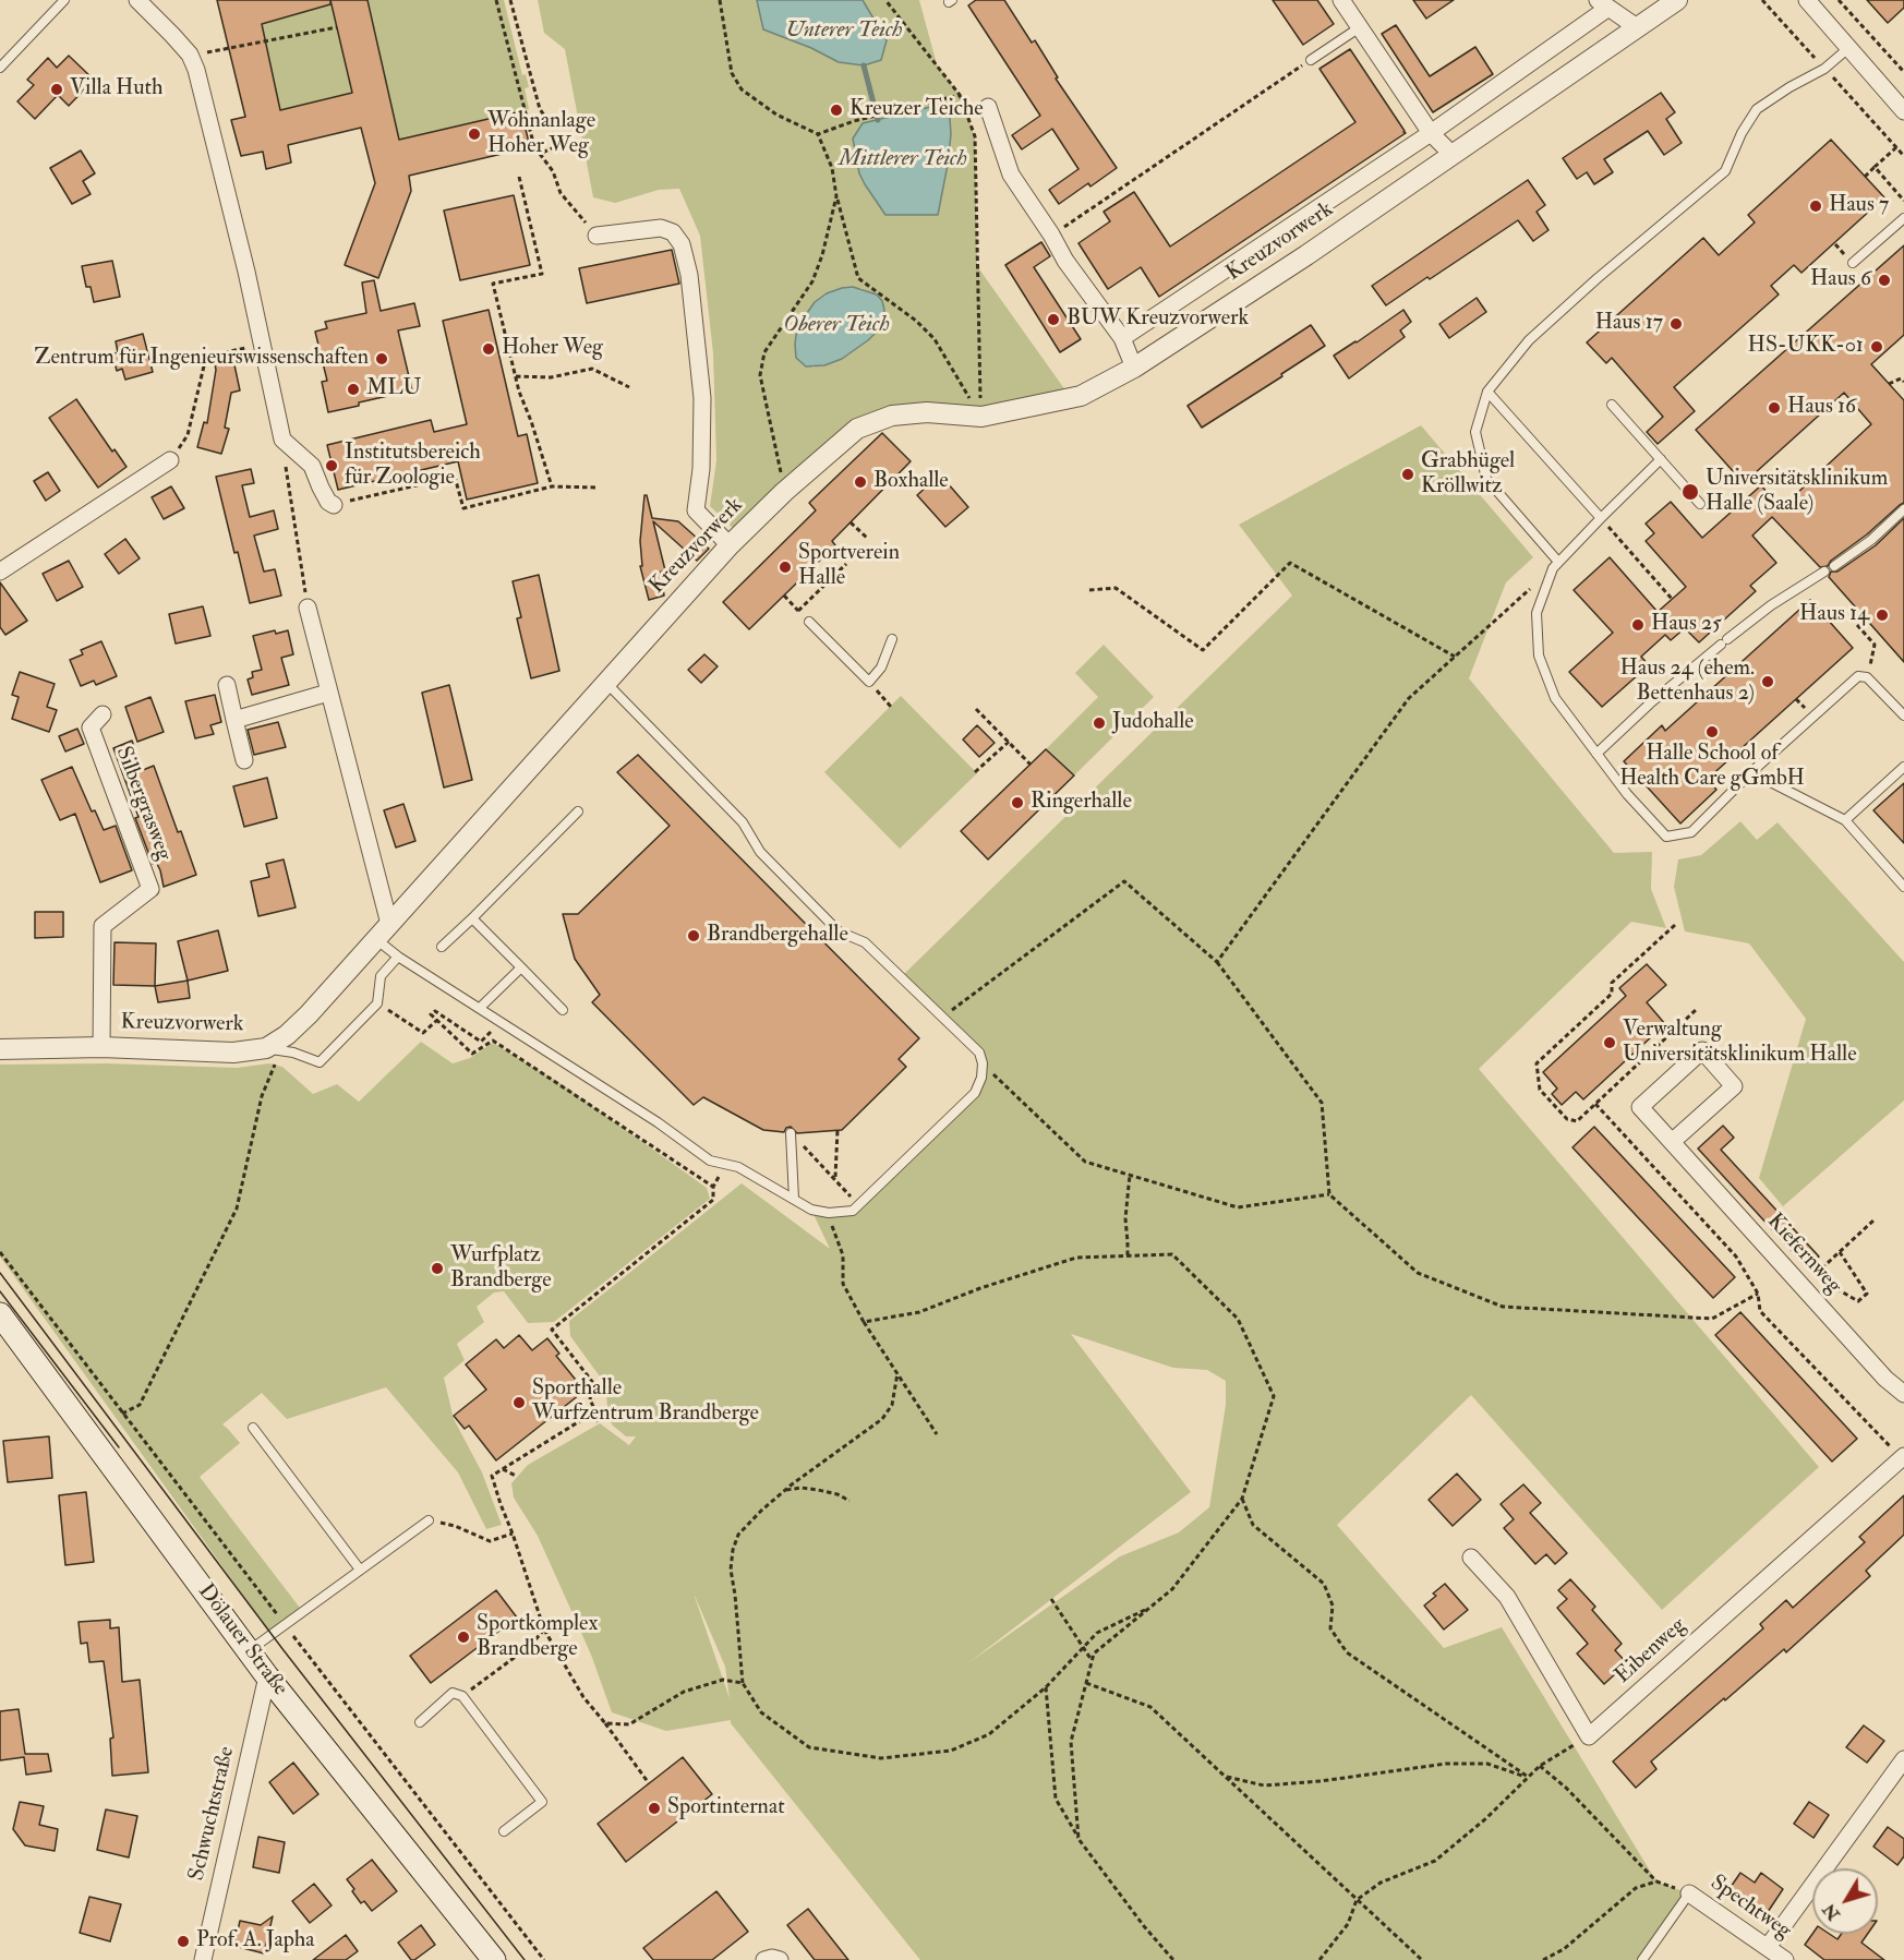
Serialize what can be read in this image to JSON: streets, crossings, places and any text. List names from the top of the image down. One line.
{"streets":{"main road":["Dölauer Straße"],"street":["Kreuzvorwerk","Silbergrasweg","Kiefernweg","Eibenweg","Schwuchtstraße","Spechtweg"]},"crossings":[["Kreuzvorwerk","Silbergrasweg"],["Dölauer Straße","Schwuchtstraße"]],"water":["Unterer Teich","Mittlerer Teich","Oberer Teich"],"places":["Villa Huth","Kreuzer Teiche","Wohnanlage Hoher Weg","Haus 7","Haus 6","BUW Kreuzvorwerk","Haus 17","HS-UKK-01","Hoher Weg","Zentrum für Ingenieurswissenschaften","MLU","Haus 16","Institutsbereich für Zoologie","Grabhügel Kröllwitz","Boxhalle","Universitätsklinikum Halle (Saale)","Sportverein Halle","Haus 14","Haus 25","Haus 24 (ehem. Bettenhaus 2)","Judohalle","Halle School of Health Care gGmbH","Ringerhalle","Brandbergehalle","Verwaltung Universitätsklinikum Halle","Wurfplatz Brandberge","Sporthalle Wurfzentrum Brandberge","Sportkomplex Brandberge","Sportinternat","Prof. A. Japha"],"north":"bottom left"}
